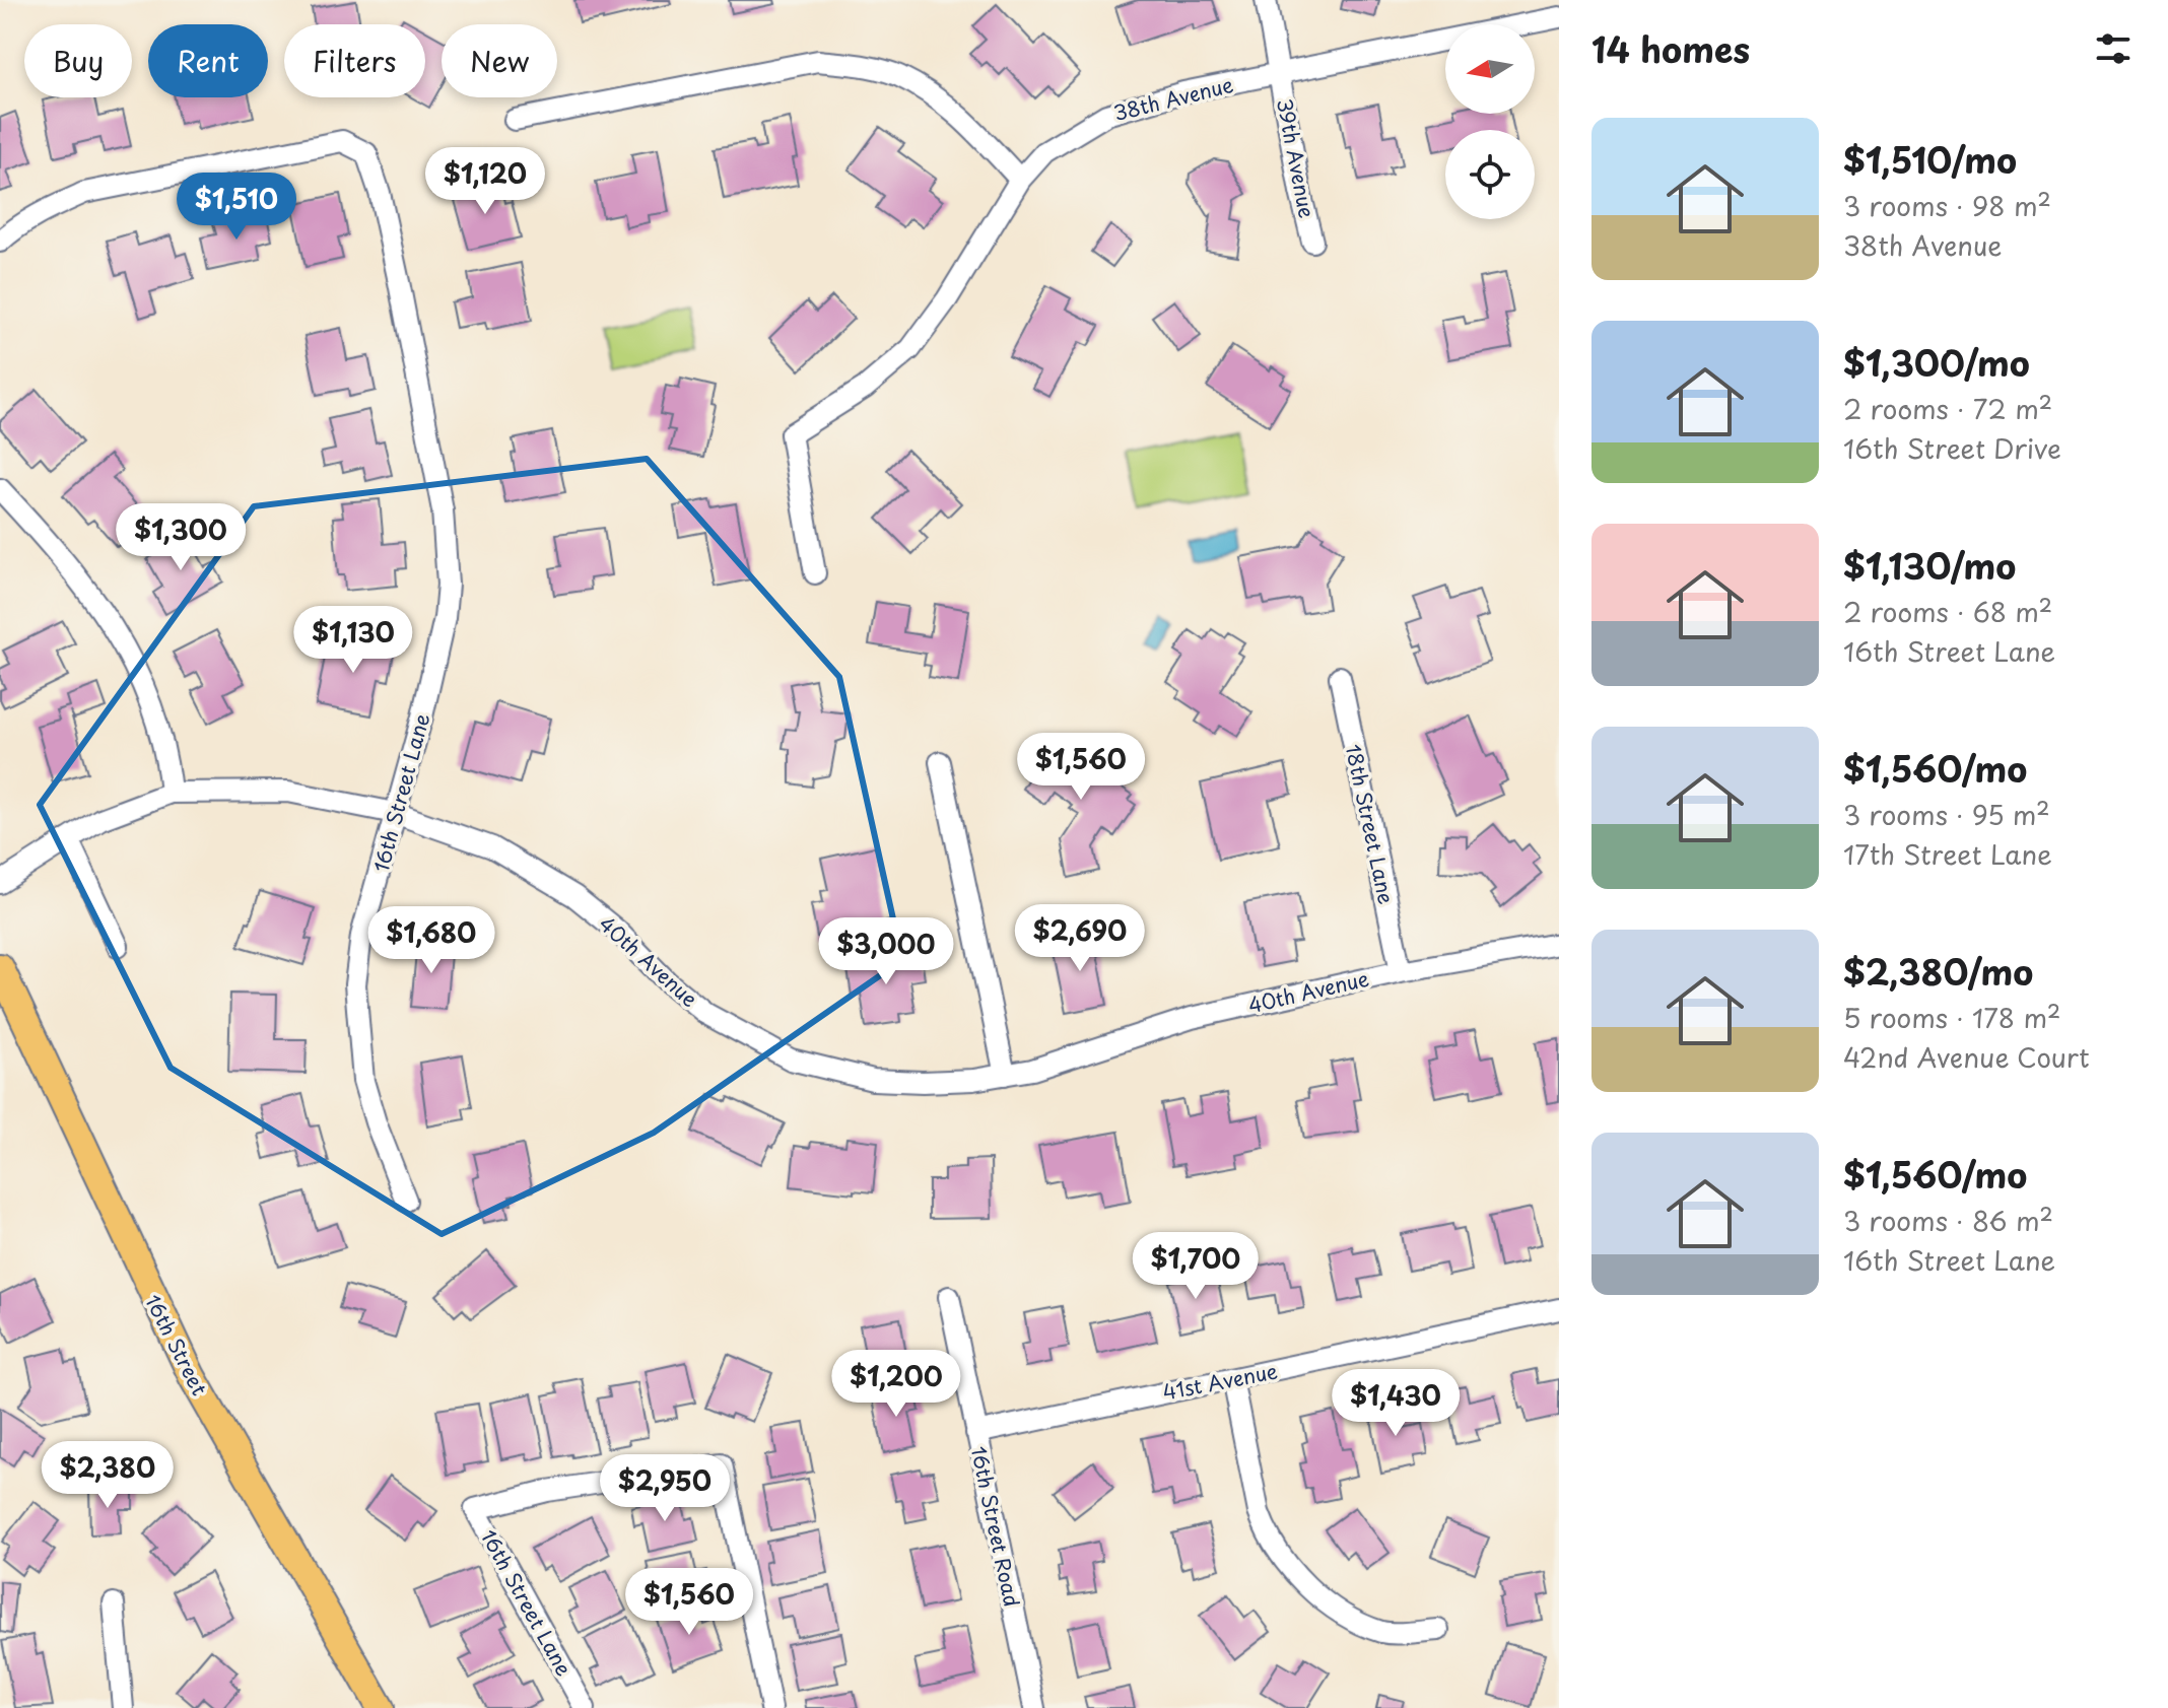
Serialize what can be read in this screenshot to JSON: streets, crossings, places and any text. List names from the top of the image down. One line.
{"streets":{"main road":["16th Street"],"street":["38th Avenue","39th Avenue","16th Street Lane","18th Street Lane","40th Avenue","41st Avenue","16th Street Road"]},"crossings":[["38th Avenue","39th Avenue"],["16th Street Lane","40th Avenue"],["18th Street Lane","40th Avenue"],["41st Avenue","16th Street Road"]],"north":"left","page":{"heading":"14 homes","chip":["Buy","Rent","Filters","New"],"list":[{"name":"$1,510/mo","note":"3 rooms · 98 m² · 38th Avenue"},{"name":"$1,300/mo","note":"2 rooms · 72 m² · 16th Street Drive"},{"name":"$1,130/mo","note":"2 rooms · 68 m² · 16th Street Lane"},{"name":"$1,560/mo","note":"3 rooms · 95 m² · 17th Street Lane"},{"name":"$2,380/mo","note":"5 rooms · 178 m² · 42nd Avenue Court"},{"name":"$1,560/mo","note":"3 rooms · 86 m² · 16th Street Lane"}],"price":["$1,120","$1,510","$1,300","$1,130","$1,560","$2,690","$1,680","$3,000","$1,700","$1,200","$1,430","$2,380","$2,950","$1,560"]}}
